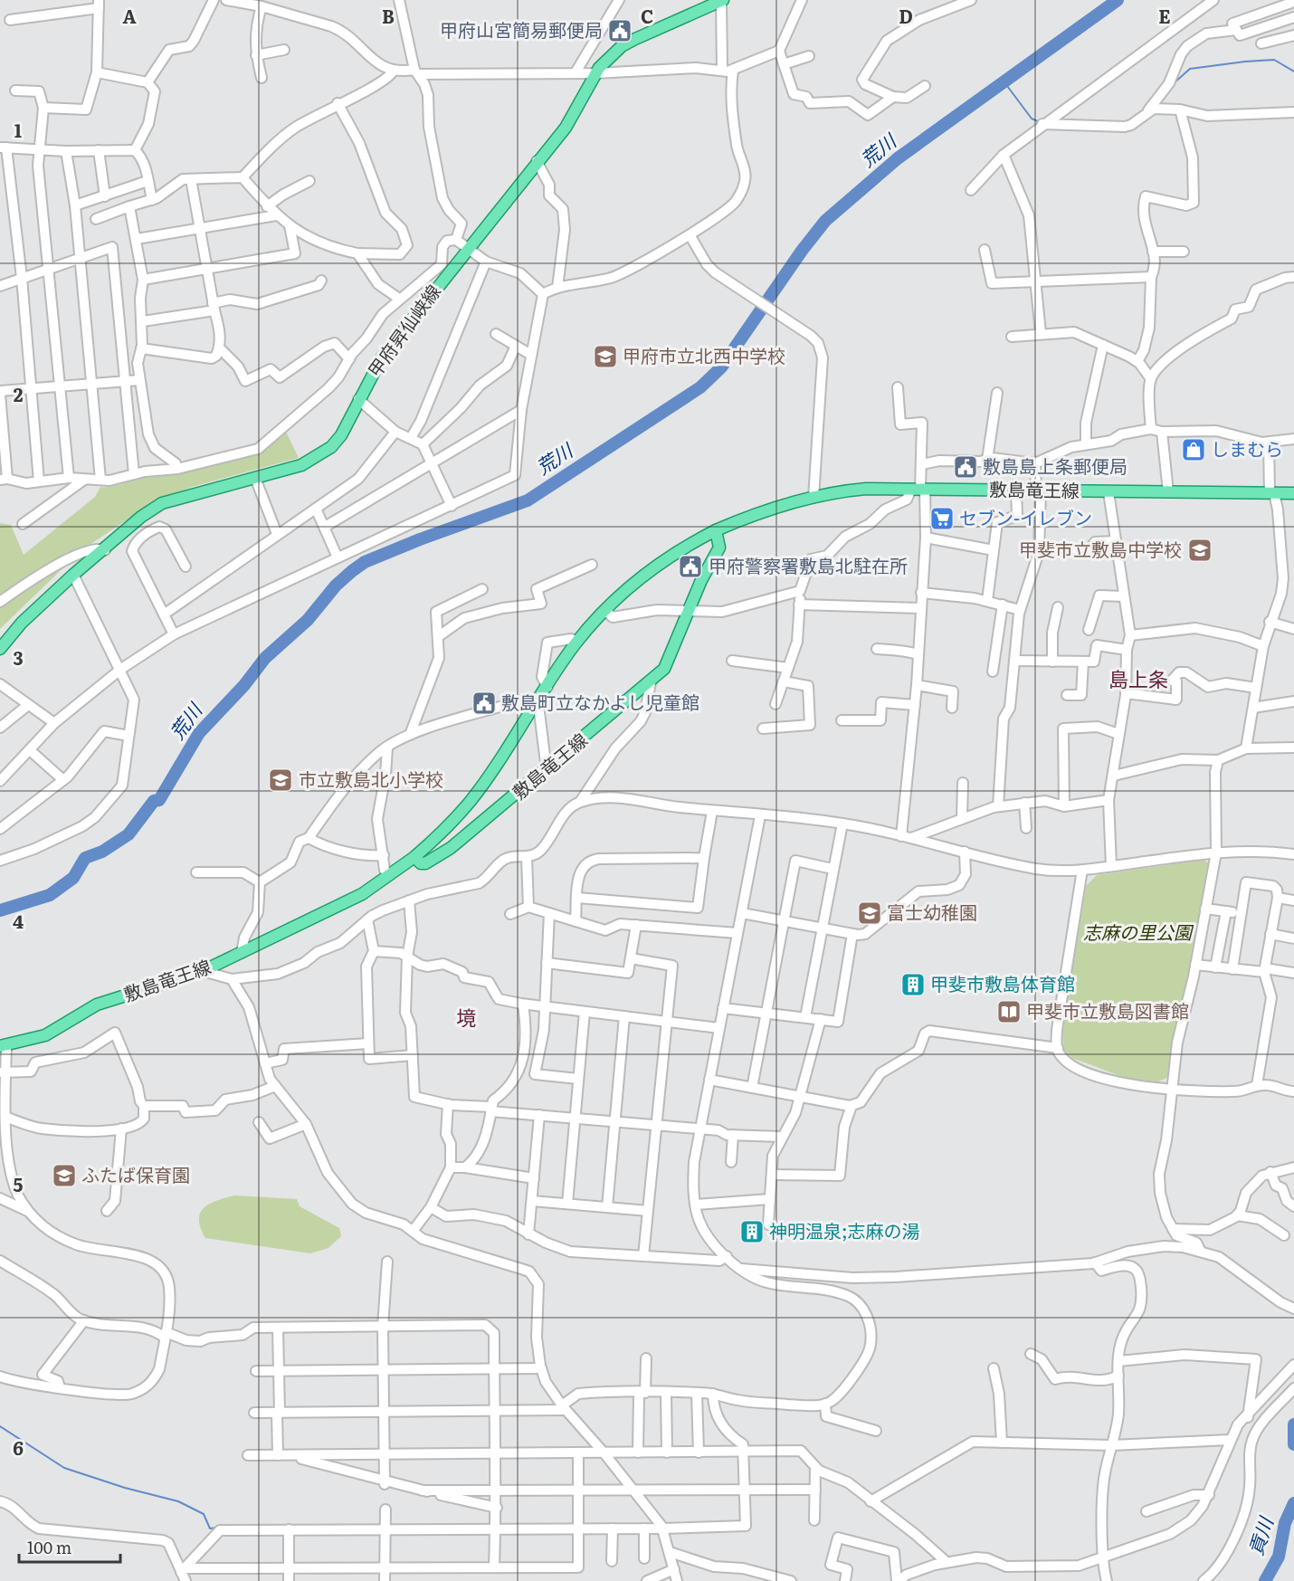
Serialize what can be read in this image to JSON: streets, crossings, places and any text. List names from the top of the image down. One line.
{"streets":{"main road":["甲府昇仙峡線","敷島竜王線"]},"districts":["島上条","境"],"water":["荒川","貢川"],"parks":["志麻の里公園"],"places":{"public building":["甲府山宮簡易郵便局","敷島島上条郵便局","甲府警察署敷島北駐在所","敷島町立なかよし児童館"],"school or university":["甲府市立北西中学校","甲斐市立敷島中学校","市立敷島北小学校","富士幼稚園","ふたば保育園"],"shop":["しまむら"],"supermarket":["セブン-イレブン"],"building":["甲斐市敷島体育館","神明温泉;志麻の湯"],"library":["甲斐市立敷島図書館"]},"scale_bar":"100 m","grid":{"columns":["A","B","C","D","E"],"rows":["1","2","3","4","5","6"]}}
